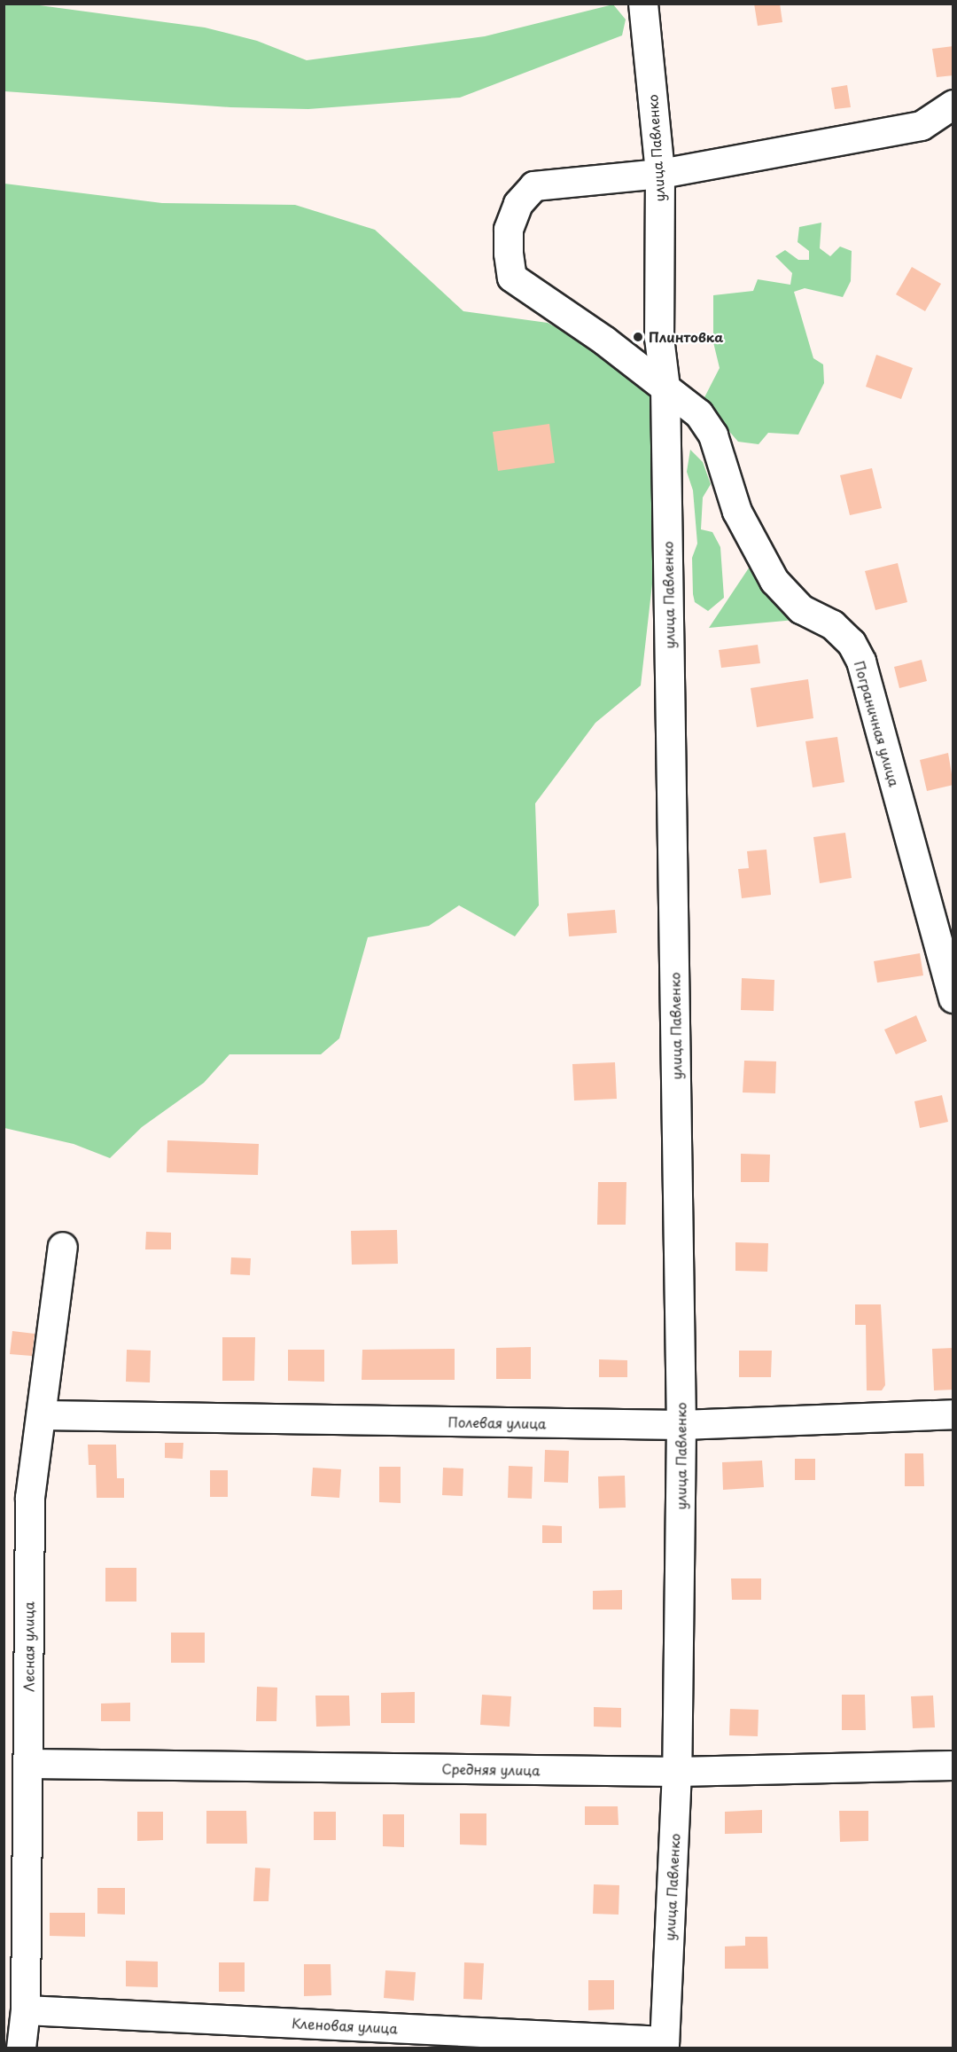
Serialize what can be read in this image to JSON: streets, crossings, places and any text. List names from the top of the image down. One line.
{"streets":{"street":["улица Павленко","Пограничная улица","Полевая улица","Лесная улица","Средняя улица","Кленовая улица"]},"crossings":[["улица Павленко","Пограничная улица"],["улица Павленко","Полевая улица"],["улица Павленко","Средняя улица"],["улица Павленко","Кленовая улица"],["Полевая улица","Лесная улица"],["Лесная улица","Средняя улица"],["Лесная улица","Кленовая улица"]],"places":["Плинтовка"]}
